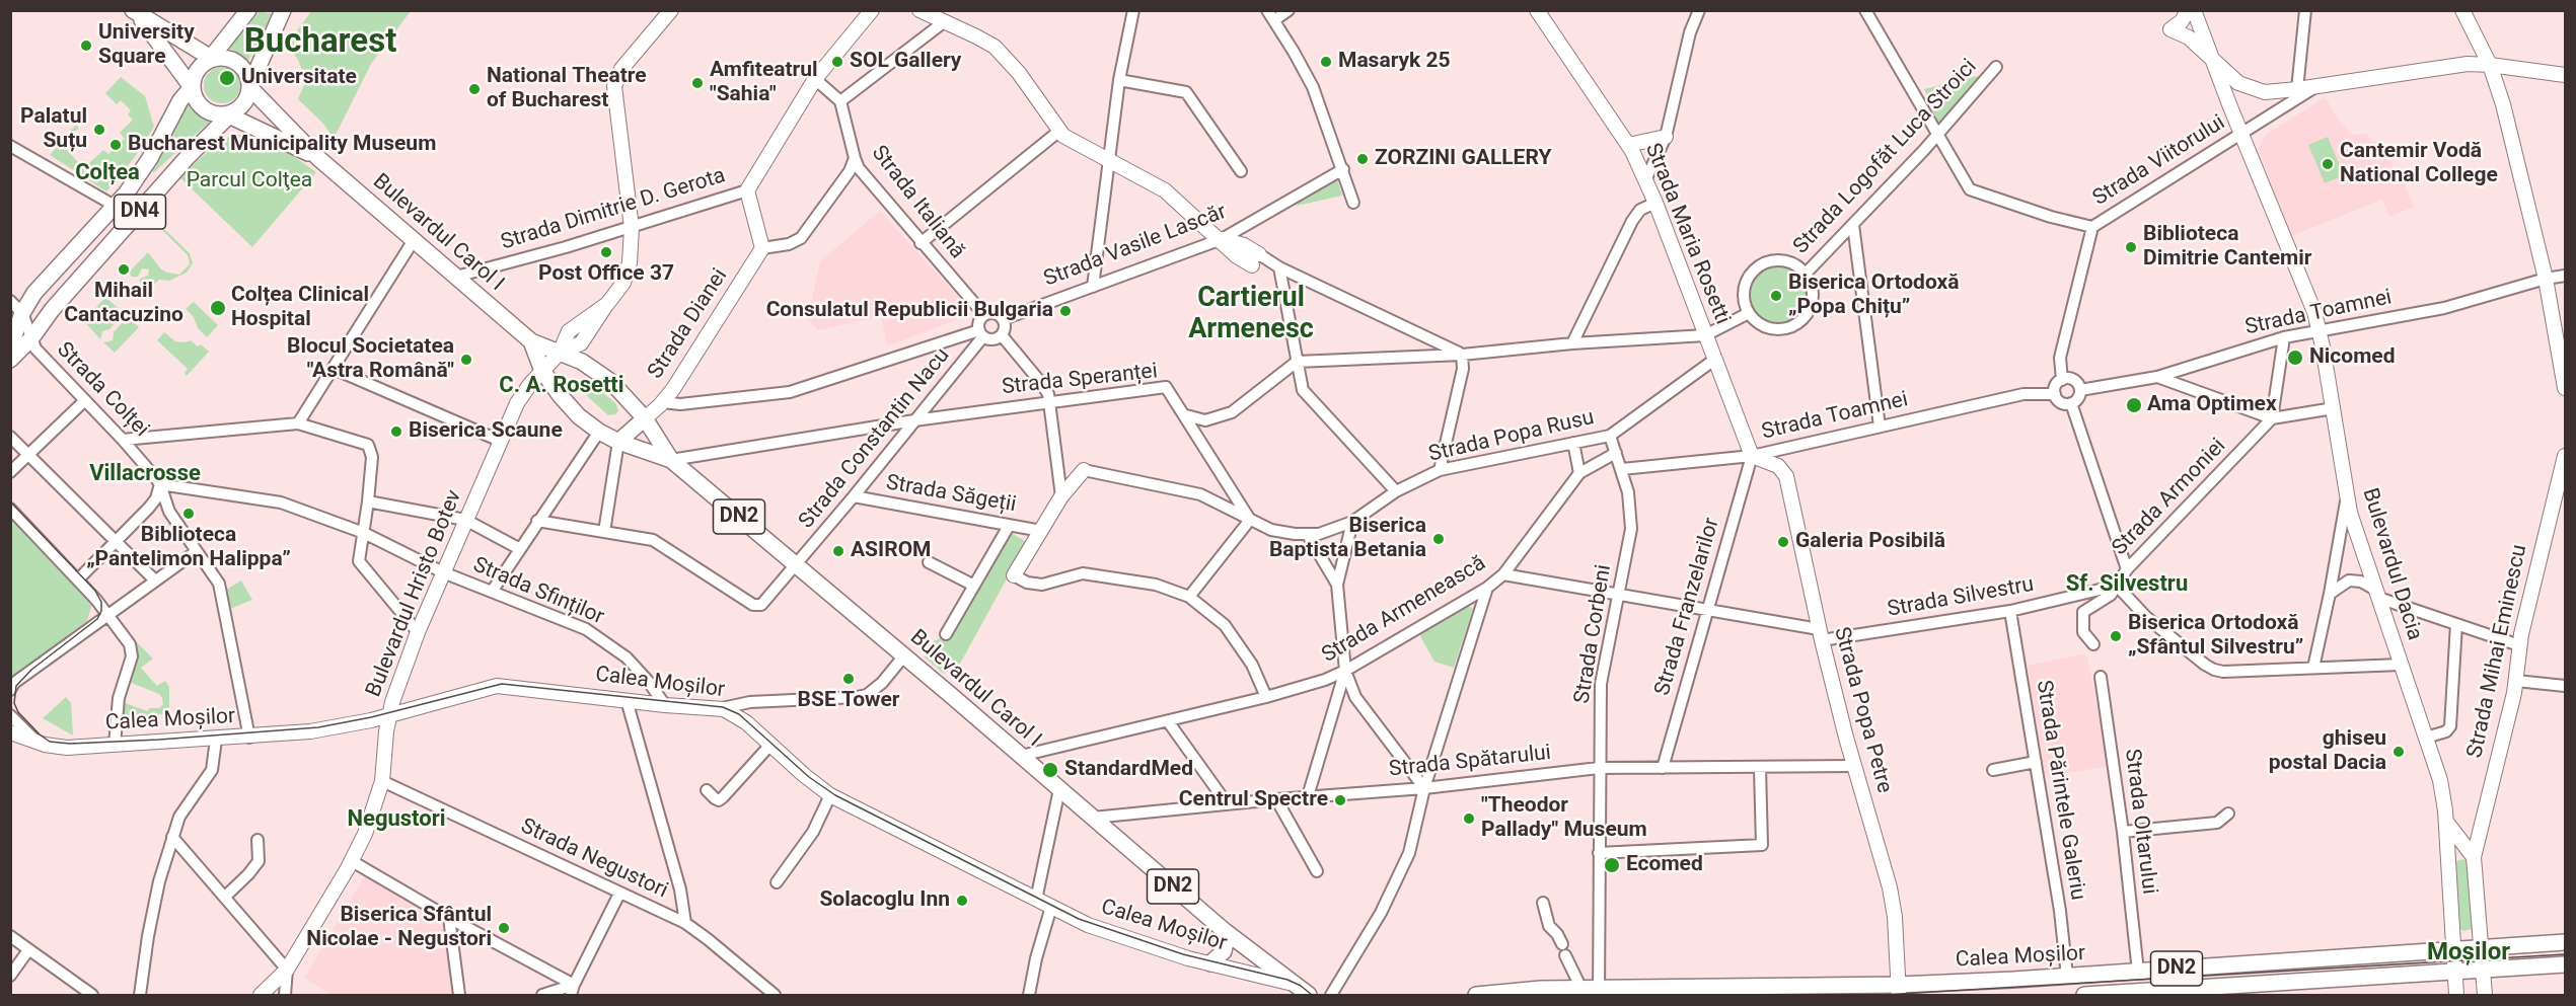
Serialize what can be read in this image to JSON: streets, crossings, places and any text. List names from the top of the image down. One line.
{"streets":{"main road":["DN4","Bulevardul Carol I","DN2","Calea Moșilor"],"street":["Strada Logofăt Luca Stroici","Strada Viitorului","Strada Italiană","Strada Dimitrie D. Gerota","Strada Maria Rosetti","Strada Vasile Lascăr","Strada Toamnei","Strada Dianei","Strada Speranței","Strada Colței","Strada Popa Rusu","Strada Constantin Nacu","Strada Săgeții","Strada Armoniei","Bulevardul Dacia","Strada Sfinților","Bulevardul Hristo Botev","Strada Silvestru","Strada Franzelarilor","Strada Armenească","Strada Corbeni","Strada Mihai Eminescu","Strada Popa Petre","Strada Spătarului","Strada Părintele Galeriu","Strada Oltarului","Strada Negustori"]},"crossings":[["Strada Logofăt Luca Stroici","Strada Viitorului"],["Strada Viitorului","Bulevardul Dacia"],["Strada Italiană","Strada Vasile Lascăr"],["Strada Italiană","Strada Constantin Nacu"],["Strada Dimitrie D. Gerota","Bulevardul Carol I"],["Strada Dimitrie D. Gerota","Bulevardul Hristo Botev"],["DN4","Bulevardul Carol I"],["DN4","Strada Colței"],["Bulevardul Carol I","Strada Speranței"],["Bulevardul Carol I","Strada Constantin Nacu"],["Bulevardul Carol I","DN2"],["Bulevardul Carol I","Strada Armenească"],["Bulevardul Carol I","Calea Moșilor"],["Bulevardul Carol I","Strada Spătarului"],["Strada Maria Rosetti","Strada Toamnei"],["Strada Maria Rosetti","Strada Franzelarilor"],["Strada Maria Rosetti","Strada Popa Petre"],["Strada Vasile Lascăr","Strada Constantin Nacu"],["Strada Toamnei","Bulevardul Dacia"],["Strada Toamnei","Strada Franzelarilor"],["Strada Toamnei","Strada Corbeni"],["Strada Toamnei","Strada Popa Petre"],["Strada Dianei","DN2"],["Strada Speranței","Strada Popa Rusu"],["Strada Speranței","Strada Constantin Nacu"],["Strada Speranței","DN2"],["Strada Popa Rusu","Strada Corbeni"],["Strada Constantin Nacu","Strada Săgeții"],["Strada Armoniei","Strada Silvestru"],["DN2","Bulevardul Hristo Botev"],["Bulevardul Dacia","Calea Moșilor"],["Strada Sfinților","Bulevardul Hristo Botev"],["Strada Sfinților","Calea Moșilor"],["Bulevardul Hristo Botev","Calea Moșilor"],["Bulevardul Hristo Botev","Strada Negustori"],["Strada Silvestru","Strada Franzelarilor"],["Strada Silvestru","Strada Armenească"],["Strada Silvestru","Strada Corbeni"],["Strada Silvestru","Strada Popa Petre"],["Strada Silvestru","Strada Părintele Galeriu"],["Strada Franzelarilor","Strada Popa Petre"],["Strada Franzelarilor","Strada Spătarului"],["Strada Armenească","Strada Corbeni"],["Strada Corbeni","Calea Moșilor"],["Strada Corbeni","Strada Spătarului"],["Calea Moșilor","Strada Popa Petre"],["Calea Moșilor","Strada Părintele Galeriu"],["Calea Moșilor","Strada Oltarului"],["Strada Popa Petre","Strada Spătarului"]],"districts":["Bucharest","Colțea","Cartierul Armenesc","C. A. Rosetti","Villacrosse","Sf. Silvestru","Negustori","Moșilor"],"parks":["Parcul Colţea"],"places":["University Square","SOL Gallery","Masaryk 25","Universitate","Amfiteatrul \"Sahia\"","National Theatre of Bucharest","Palatul Suțu","Bucharest Municipality Museum","ZORZINI GALLERY","Cantemir Vodă National College","Biblioteca Dimitrie Cantemir","Post Office 37","Mihail Cantacuzino","Biserica Ortodoxă „Popa Chițu”","Colțea Clinical Hospital","Consulatul Republicii Bulgaria","Nicomed","Blocul Societatea \"Astra Română\"","Ama Optimex","Biserica Scaune","Biblioteca „Pantelimon Halippa”","Biserica Baptista Betania","Galeria Posibilă","ASIROM","Biserica Ortodoxă „Sfântul Silvestru”","BSE Tower","ghiseu postal Dacia","StandardMed","Centrul Spectre","\"Theodor Pallady\" Museum","Ecomed","Solacoglu Inn","Biserica Sfântul Nicolae - Negustori"]}
